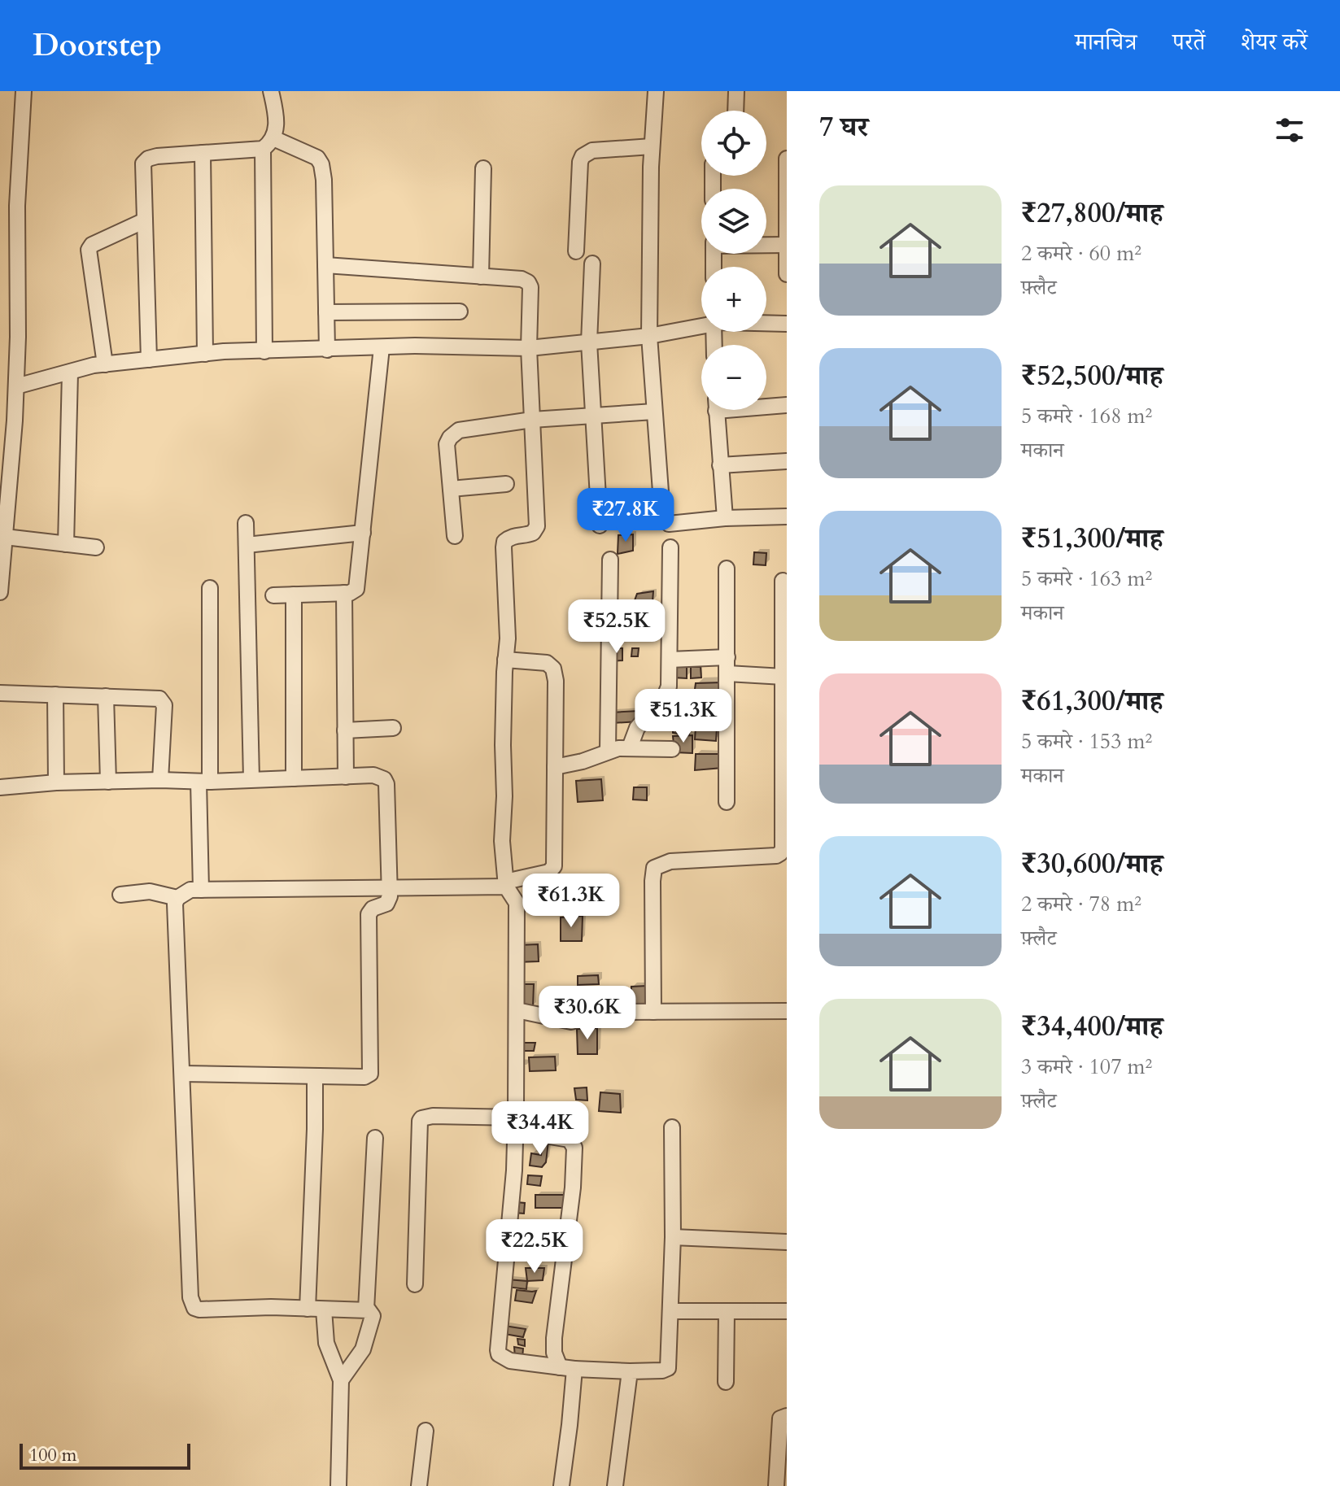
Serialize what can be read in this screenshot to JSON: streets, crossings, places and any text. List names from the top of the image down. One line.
{"scale_bar":"100 m","page":{"header":"Doorstep","nav":["मानचित्र","परतें","शेयर करें"],"heading":"7 घर","map_buttons":["+","−"],"list":[{"name":"₹27,800/माह","note":"2 कमरे · 60 m² · फ़्लैट"},{"name":"₹52,500/माह","note":"5 कमरे · 168 m² · मकान"},{"name":"₹51,300/माह","note":"5 कमरे · 163 m² · मकान"},{"name":"₹61,300/माह","note":"5 कमरे · 153 m² · मकान"},{"name":"₹30,600/माह","note":"2 कमरे · 78 m² · फ़्लैट"},{"name":"₹34,400/माह","note":"3 कमरे · 107 m² · फ़्लैट"}],"price":["₹27.8K","₹52.5K","₹51.3K","₹61.3K","₹30.6K","₹34.4K","₹22.5K"],"scale":"100 m"}}
